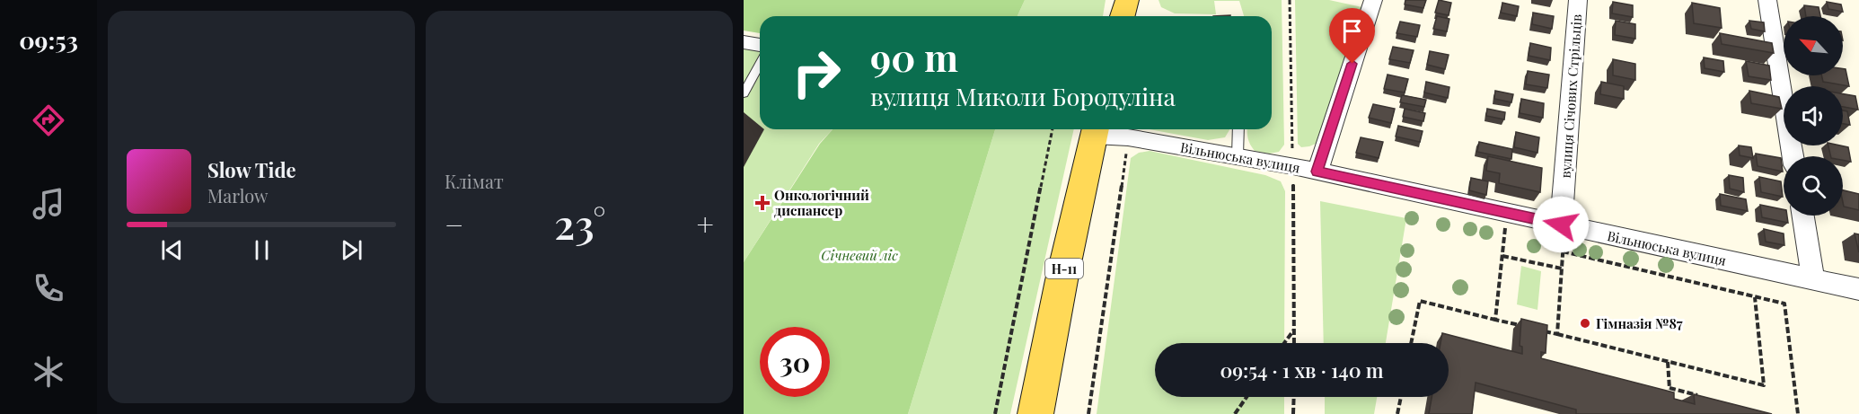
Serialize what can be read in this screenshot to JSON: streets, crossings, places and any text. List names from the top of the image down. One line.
{"streets":{"main road":["Н-11"],"street":["вулиця Січових Стрільців","Вільнюська вулиця"]},"crossings":[["вулиця Січових Стрільців","Вільнюська вулиця"],["Вільнюська вулиця","Н-11"]],"parks":["Січневий ліс"],"places":{"health":["Онкологічний диспансер"],"other":["Гімназія №87"]},"north":"top left","page":{"tabs":"09:53","tile":"Клімат","turn":["90 m","вулиця Миколи Бородуліна"],"song":["Slow Tide","Marlow"],"heat":["−","23°","+"],"limit":"30","trip":"09:54 · 1 хв · 140 m"}}
